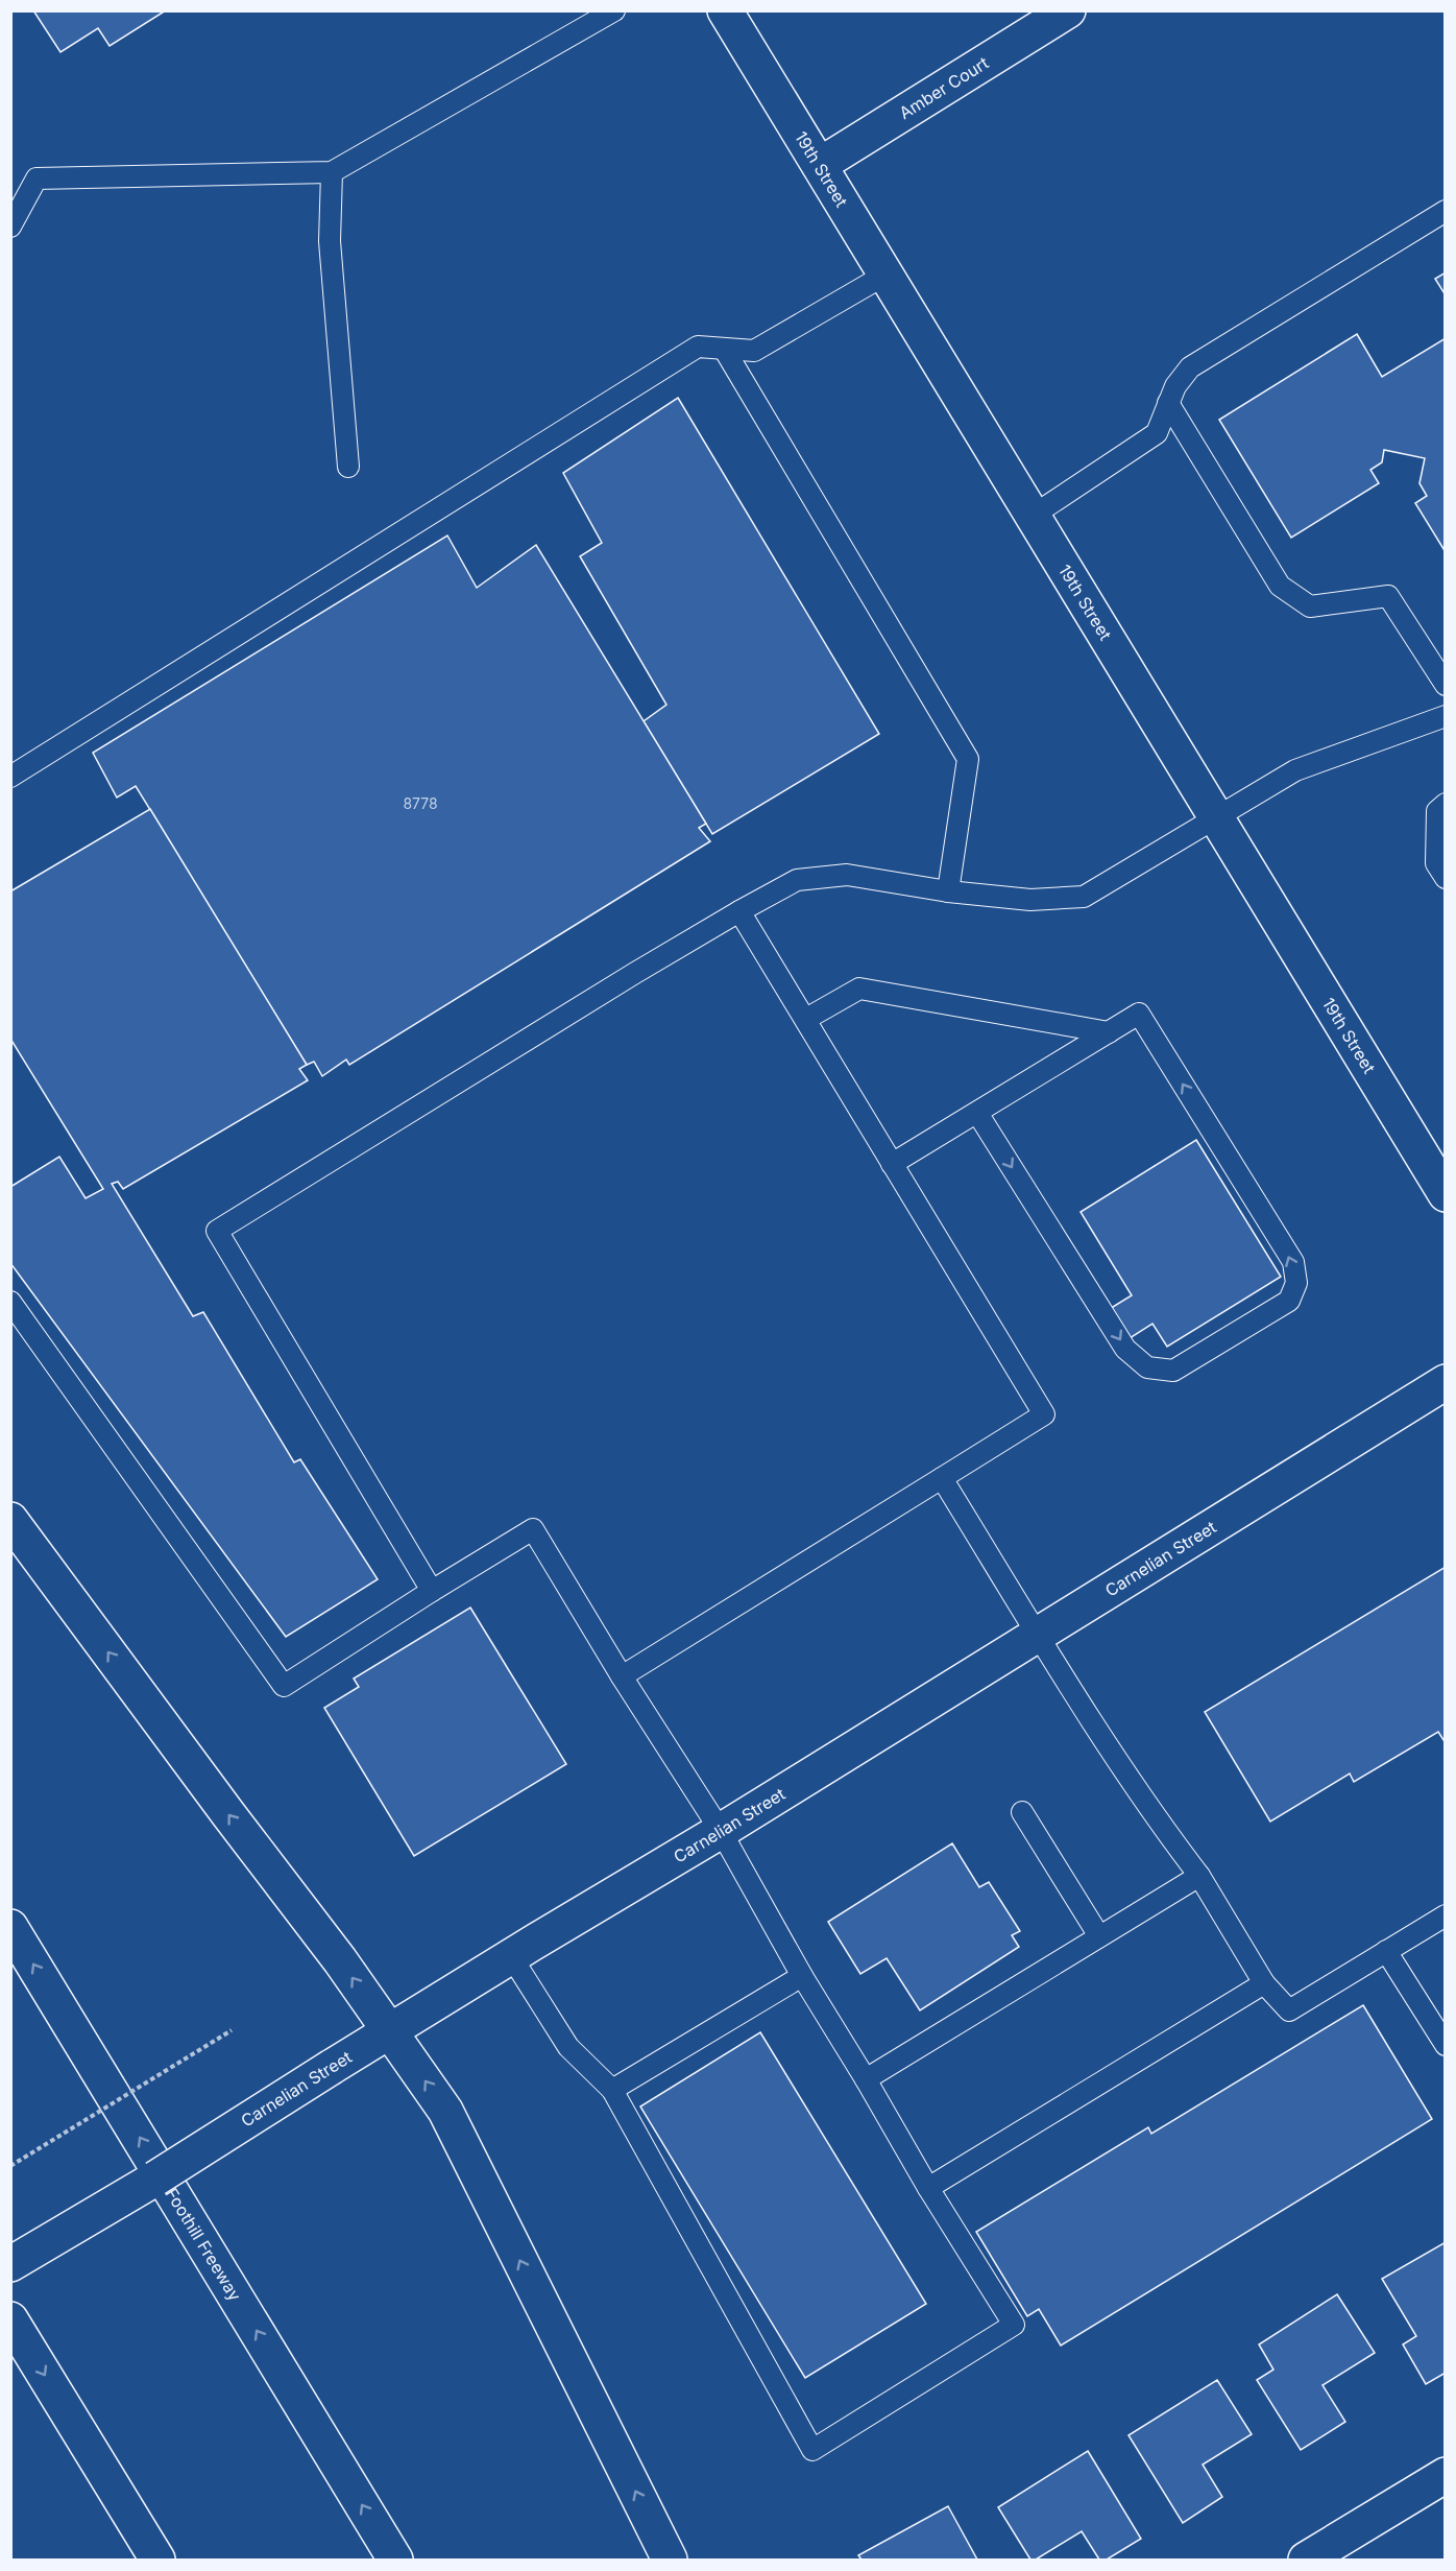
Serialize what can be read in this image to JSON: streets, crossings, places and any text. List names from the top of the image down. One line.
{"streets":{"main road":["Amber Court","19th Street","Carnelian Street","Foothill Freeway"]},"crossings":[["Amber Court","19th Street"]],"house_numbers":["8778"]}
